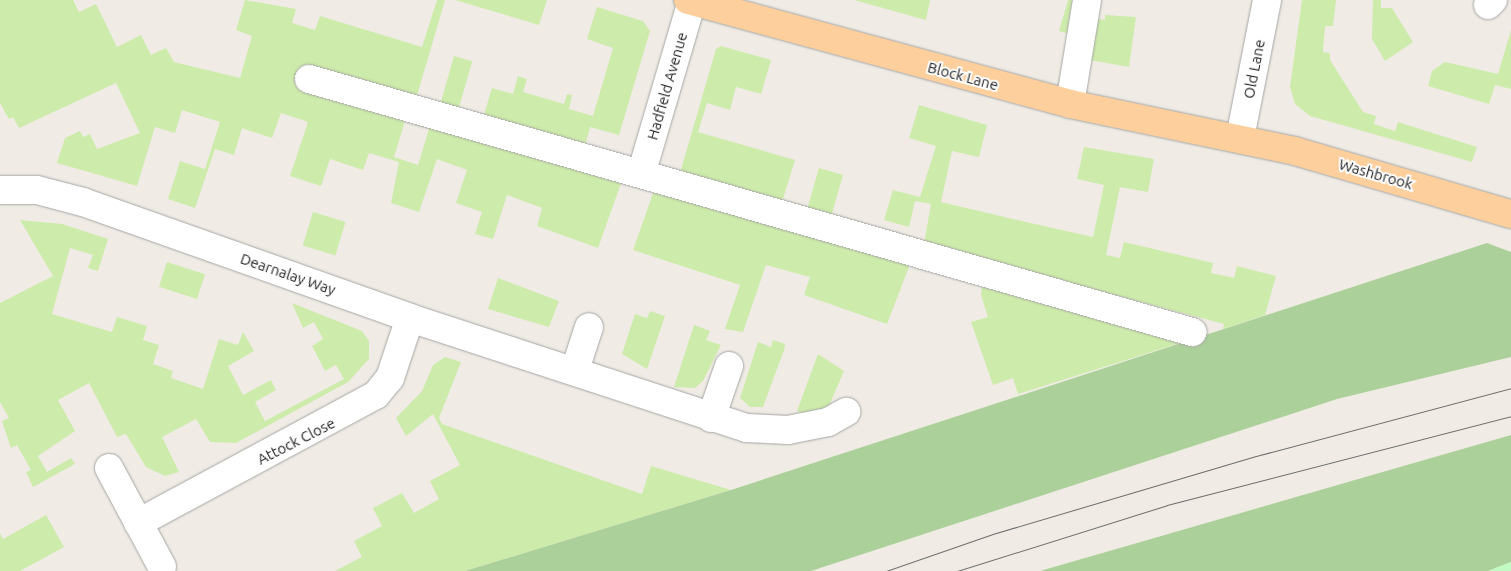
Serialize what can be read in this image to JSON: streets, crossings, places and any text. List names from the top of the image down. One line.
{"streets":{"main road":["Block Lane","Washbrook"],"street":["Old Lane","Hadfield Avenue","Dearnalay Way","Attock Close"]},"crossings":[["Old Lane","Block Lane"],["Old Lane","Washbrook"],["Block Lane","Hadfield Avenue"],["Block Lane","Washbrook"],["Dearnalay Way","Attock Close"]]}
